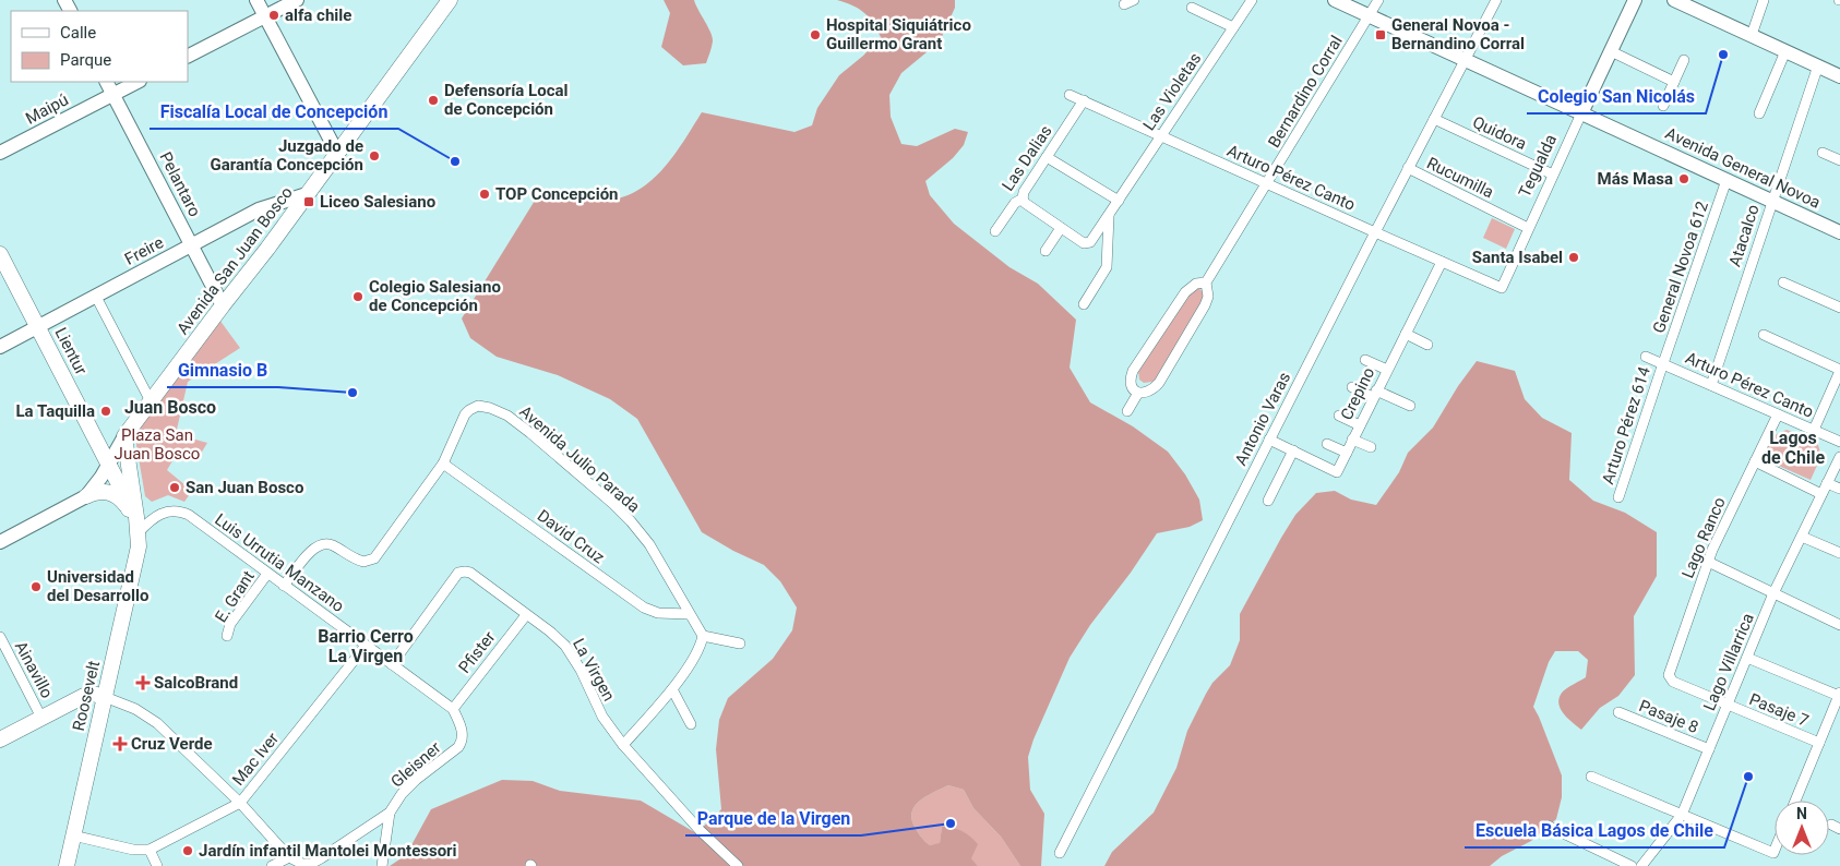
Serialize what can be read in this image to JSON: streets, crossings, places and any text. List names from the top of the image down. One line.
{"streets":{"main road":["Maipú","Tegualda","Avenida General Novoa","Pelantaro","Freire","Avenida San Juan Bosco","Lientur","Roosevelt"],"street":["Las Violetas","Bernardino Corral","Quidora","Las Dalias","Arturo Pérez Canto","Rucumilla","Atacalco","General Novoa 612","Crepino","Antonio Varas","Arturo Pérez 614","Avenida Julio Parada","David Cruz","Lago Ranco","Luis Urrutia Manzano","E. Grant","Pfister","Lago Villarrica","Ainavillo","La Virgen","Pasaje 7","Pasaje 8","Mac Iver","Gleisner"]},"crossings":[["Las Violetas","Arturo Pérez Canto"],["Bernardino Corral","Avenida General Novoa"],["Bernardino Corral","Arturo Pérez Canto"],["Maipú","Pelantaro"],["Quidora","Tegualda"],["Quidora","Antonio Varas"],["Las Dalias","Arturo Pérez Canto"],["Tegualda","Avenida General Novoa"],["Tegualda","Arturo Pérez Canto"],["Tegualda","Rucumilla"],["Avenida General Novoa","Atacalco"],["Avenida General Novoa","General Novoa 612"],["Avenida General Novoa","Antonio Varas"],["Arturo Pérez Canto","Atacalco"],["Arturo Pérez Canto","General Novoa 612"],["Arturo Pérez Canto","Crepino"],["Arturo Pérez Canto","Antonio Varas"],["Arturo Pérez Canto","Arturo Pérez 614"],["Arturo Pérez Canto","Lago Ranco"],["Arturo Pérez Canto","Lago Villarrica"],["Rucumilla","Antonio Varas"],["Pelantaro","Freire"],["Pelantaro","Avenida San Juan Bosco"],["Freire","Avenida San Juan Bosco"],["Freire","Lientur"],["Avenida San Juan Bosco","Lientur"],["Avenida San Juan Bosco","Roosevelt"],["General Novoa 612","Arturo Pérez 614"],["Lientur","Roosevelt"],["Crepino","Antonio Varas"],["Avenida Julio Parada","David Cruz"],["Avenida Julio Parada","Luis Urrutia Manzano"],["Lago Ranco","Pasaje 7"],["Luis Urrutia Manzano","E. Grant"],["Luis Urrutia Manzano","Pfister"],["Luis Urrutia Manzano","La Virgen"],["Luis Urrutia Manzano","Roosevelt"],["Luis Urrutia Manzano","Mac Iver"],["Luis Urrutia Manzano","Gleisner"],["Pfister","La Virgen"],["Pfister","Gleisner"],["Lago Villarrica","Pasaje 7"],["Lago Villarrica","Pasaje 8"]],"districts":["Juan Bosco","Lagos de Chile","Barrio Cerro La Virgen"],"parks":["Plaza San Juan Bosco"],"places":{"other":["alfa chile","Hospital Siquiátrico Guillermo Grant","Colegio San Nicolás","Defensoría Local de Concepción","Juzgado de Garantía Concepción","Fiscalía Local de Concepción","Más Masa","TOP Concepción","Santa Isabel","Colegio Salesiano de Concepción","Gimnasio B","La Taquilla","San Juan Bosco","Universidad del Desarrollo","Escuela Básica Lagos de Chile","Parque de la Virgen","Jardín infantil Mantolei Montessori"],"transit":["General Novoa - Bernandino Corral","Liceo Salesiano"],"health":["SalcoBrand","Cruz Verde"]},"legend":["Calle","Parque"],"north":"top"}
